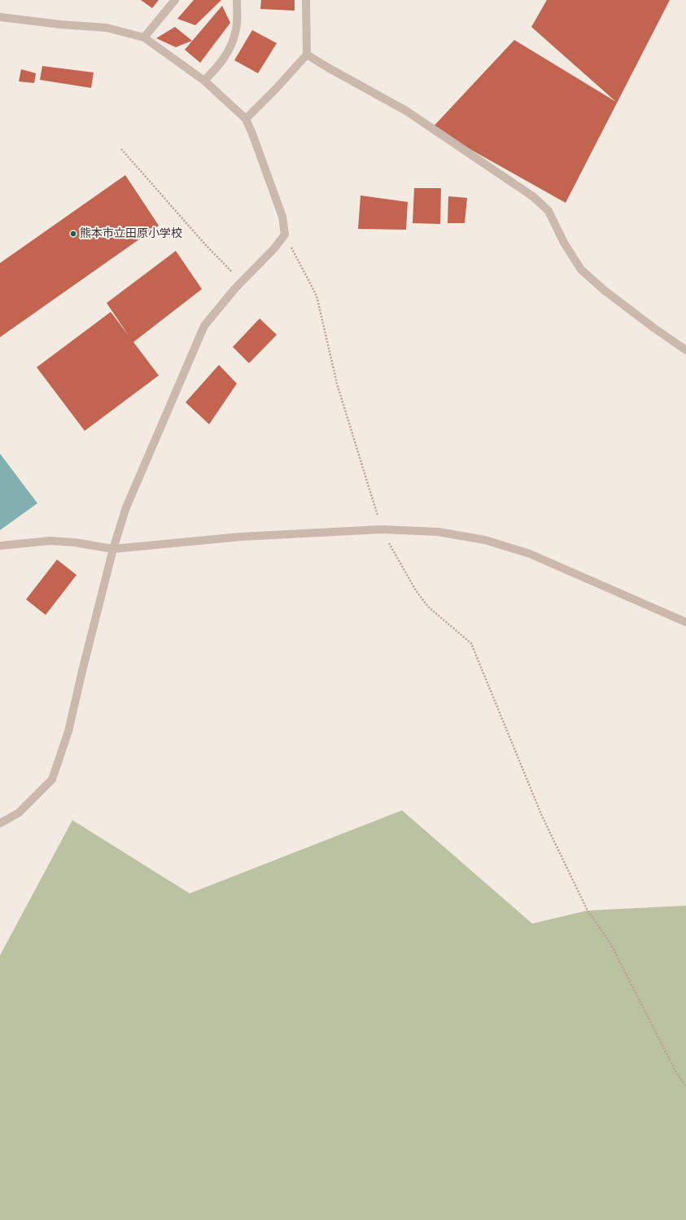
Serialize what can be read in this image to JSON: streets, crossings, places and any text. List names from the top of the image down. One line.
{"places":["熊本市立田原小学校"]}
